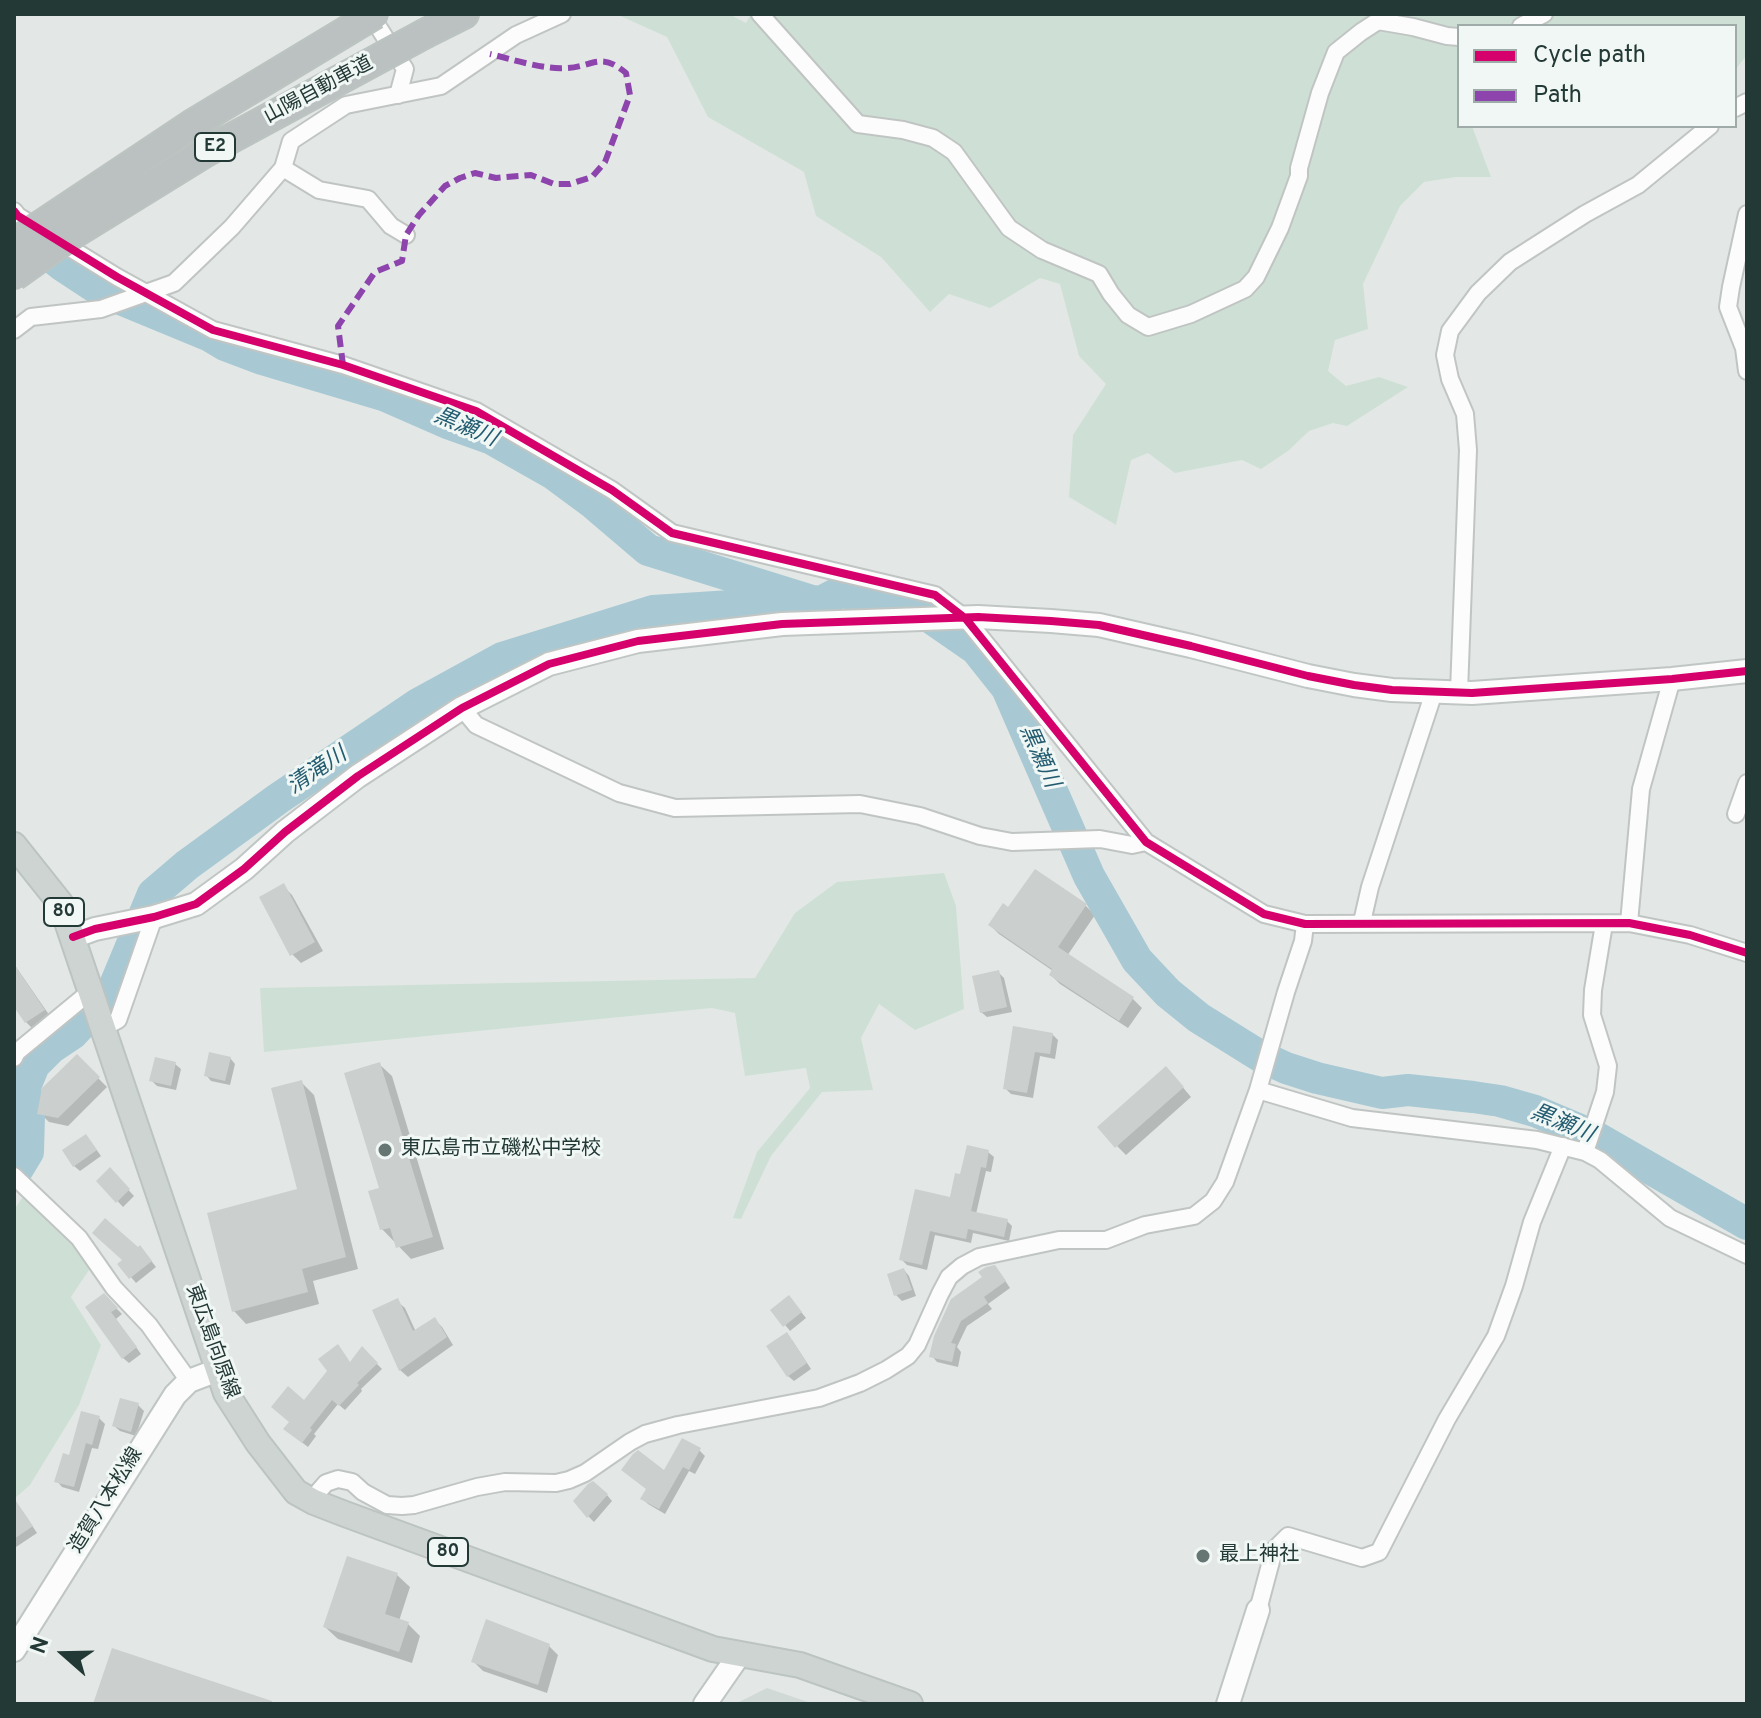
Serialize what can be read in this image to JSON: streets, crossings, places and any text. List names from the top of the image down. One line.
{"streets":{"highway":["山陽自動車道","E2"],"main road":["80","東広島向原線"],"street":["造賀八本松線"]},"crossings":[["東広島向原線","造賀八本松線"]],"water":["黒瀬川","清滝川"],"places":["東広島市立磯松中学校","最上神社"],"legend":["Cycle path","Path"],"north":"left"}
